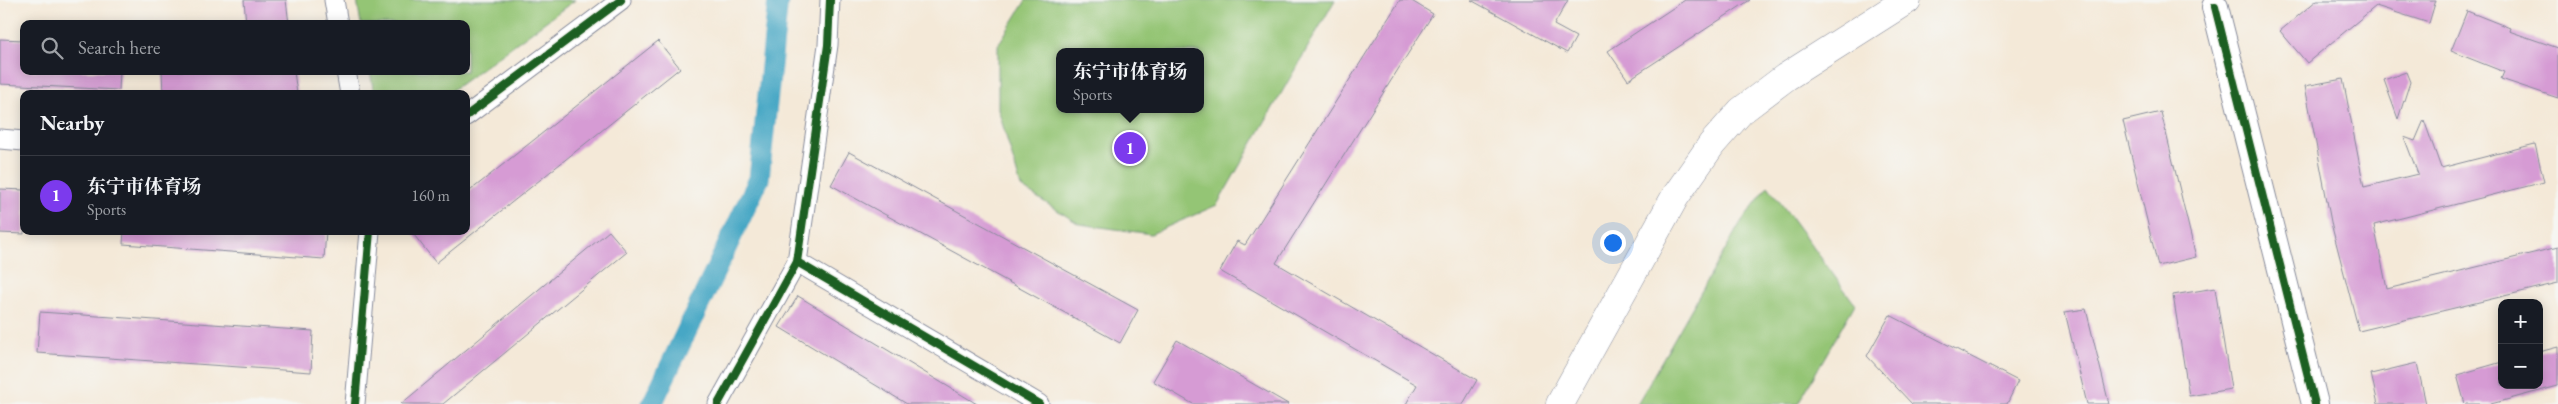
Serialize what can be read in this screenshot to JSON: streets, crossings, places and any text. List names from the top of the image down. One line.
{"page":{"search":"Search here","popup":["东宁市体育场","Sports"],"heading":"Nearby","pins":"1","list":[{"mark":"1","name":"东宁市体育场","note":"Sports","value":"160 m"}],"map_buttons":["+","−"]}}
